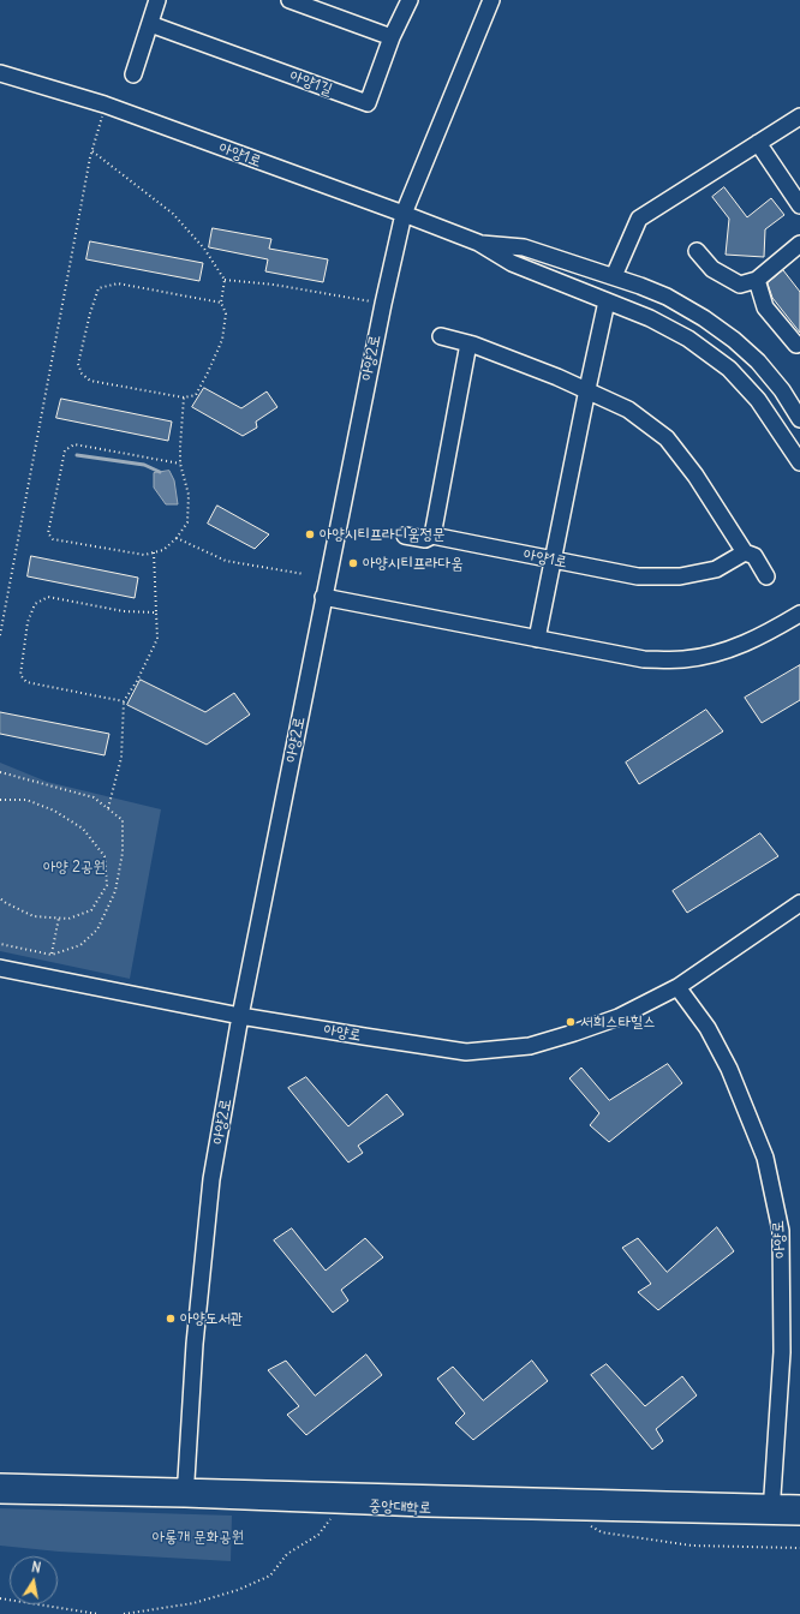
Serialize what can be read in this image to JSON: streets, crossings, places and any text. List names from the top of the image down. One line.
{"streets":{"street":["아양1길","아양1로","아양2로","아양로","중앙대학로"]},"crossings":[["아양1로","아양2로"],["아양2로","아양로"],["아양2로","중앙대학로"],["아양로","중앙대학로"]],"parks":["아양 2공원","아롱개 문화공원"],"places":["아양시티프라디움정문","아양시티프라다움","서희스타힐스","아양도서관"],"north":"top"}
